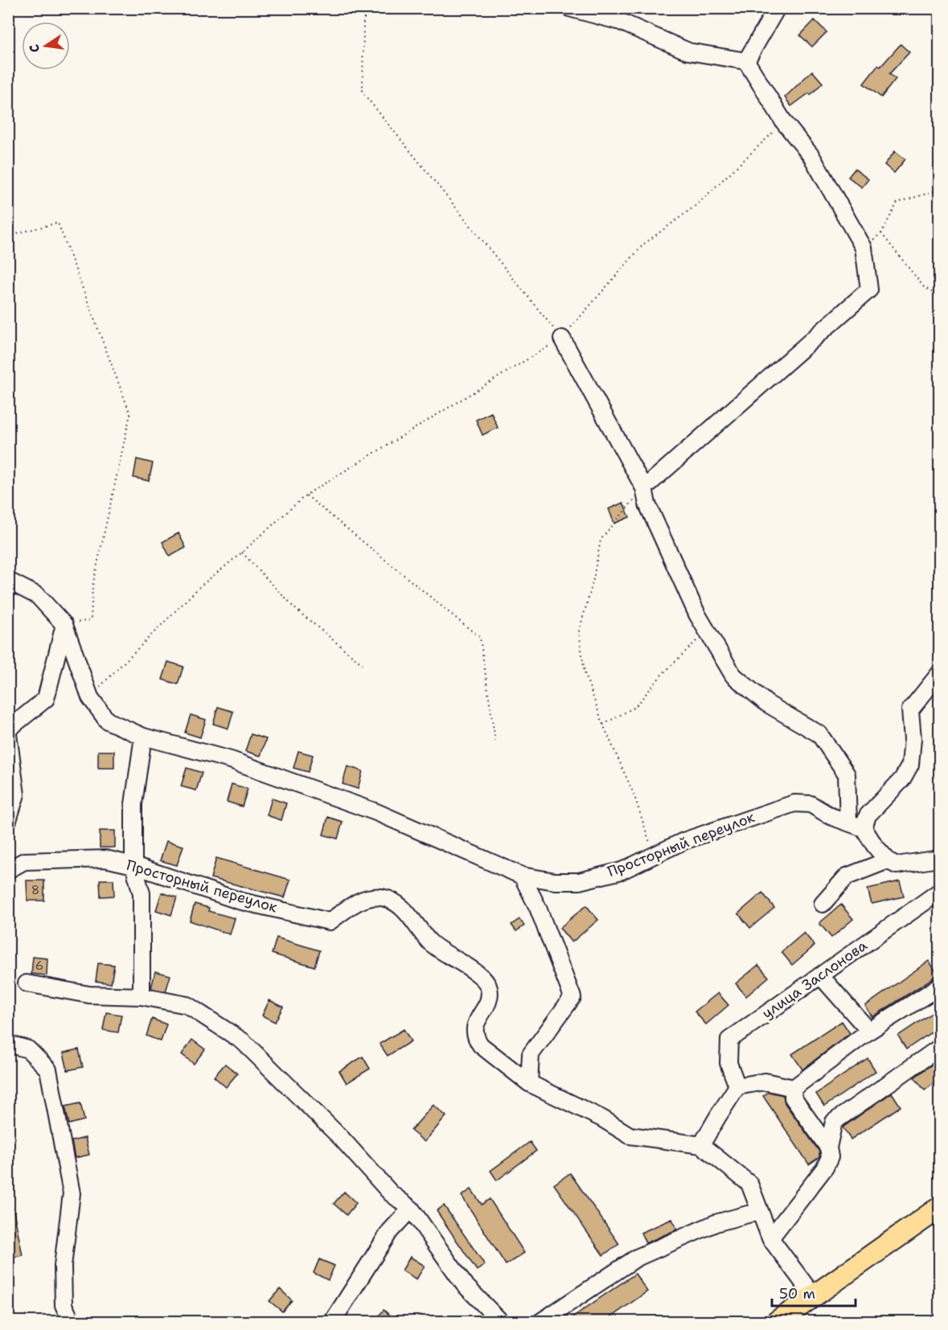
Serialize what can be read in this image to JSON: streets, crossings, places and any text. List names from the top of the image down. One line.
{"streets":{"street":["Просторный переулок","улица Заслонова"]},"house_numbers":["8","6"],"scale_bar":"50 m","north":"left"}
